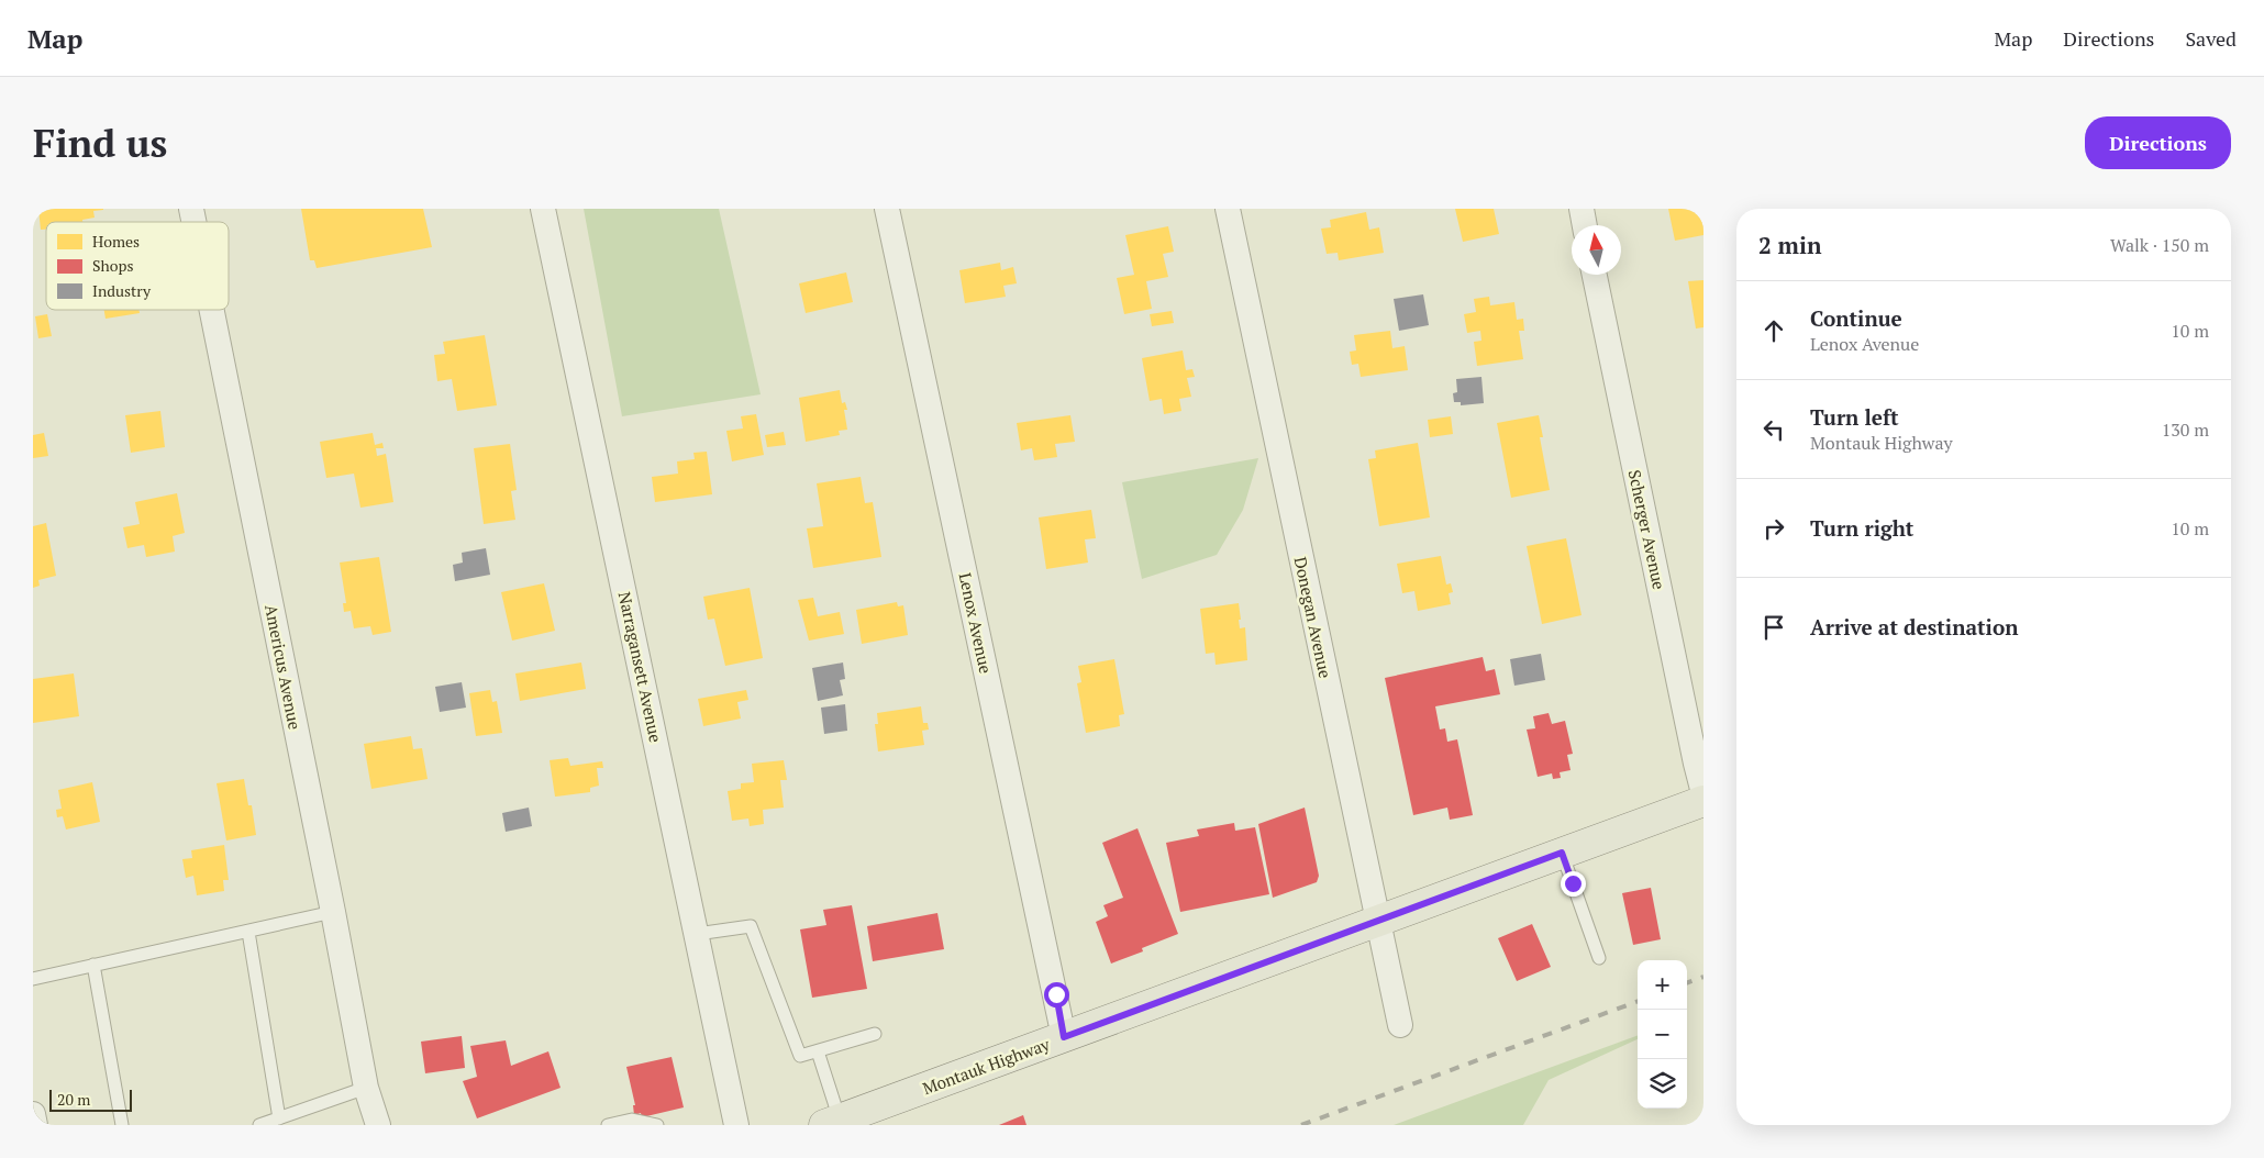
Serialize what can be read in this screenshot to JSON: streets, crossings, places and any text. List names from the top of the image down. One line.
{"streets":{"main road":["Montauk Highway"],"street":["Scherger Avenue","Donegan Avenue","Lenox Avenue","Americus Avenue","Narragansett Avenue"]},"crossings":[["Donegan Avenue","Montauk Highway"],["Lenox Avenue","Montauk Highway"]],"legend":["Homes","Shops","Industry"],"scale_bar":"20 m","north":"top","page":{"header":"Map","nav":["Map","Directions","Saved"],"buttons":"Directions","title":"Find us","heading":["2 min","Walk · 150 m"],"list":[["Continue","Lenox Avenue","10 m"],["Turn left","Montauk Highway","130 m"],["Turn right","10 m"],"Arrive at destination"],"map_buttons":["+","−"],"scale":"20 m"}}
